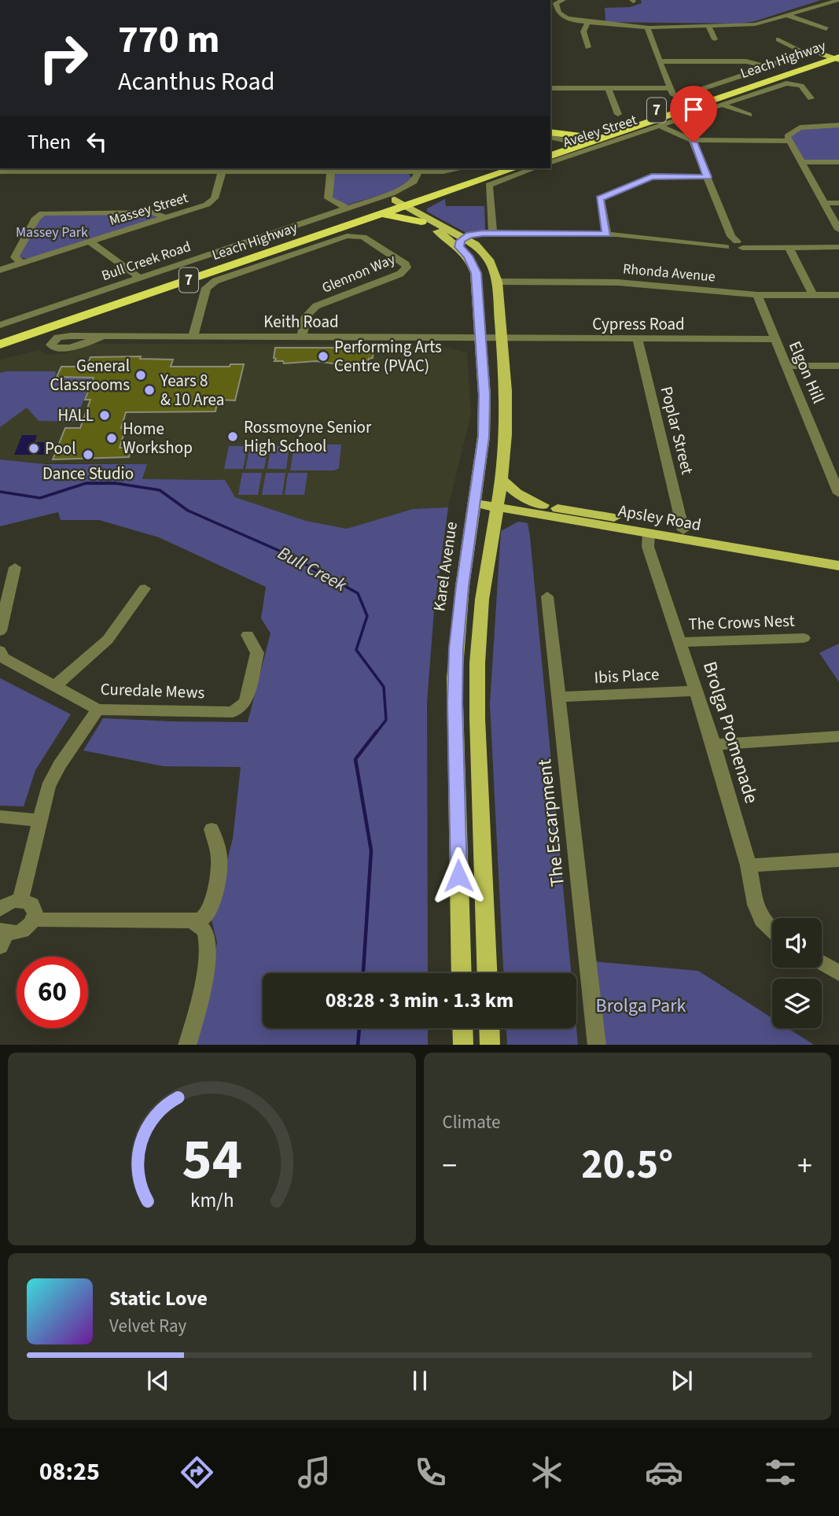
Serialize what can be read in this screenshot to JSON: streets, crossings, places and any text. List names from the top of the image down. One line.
{"streets":{"highway":["Leach Highway","7"],"main road":["Apsley Road","Karel Avenue"],"street":["Aveley Street","Massey Street","Bull Creek Road","Rhonda Avenue","Glennon Way","Keith Road","Cypress Road","Elgon Hill","Poplar Street","The Crows Nest","Ibis Place","Curedale Mews","Brolga Promenade","The Escarpment"]},"crossings":[["Leach Highway","Karel Avenue"],["Rhonda Avenue","Elgon Hill"],["Rhonda Avenue","Karel Avenue"],["Glennon Way","Keith Road"],["Keith Road","Cypress Road"],["Keith Road","Karel Avenue"],["Cypress Road","Elgon Hill"],["Cypress Road","Poplar Street"],["Cypress Road","Karel Avenue"],["Poplar Street","Apsley Road"],["Apsley Road","Karel Avenue"],["Apsley Road","Brolga Promenade"],["The Crows Nest","Brolga Promenade"],["Ibis Place","Brolga Promenade"],["Ibis Place","The Escarpment"]],"water":["Bull Creek"],"parks":["Massey Park","Brolga Park"],"places":["Performing Arts Centre (PVAC)","General Classrooms","Years 8 & 10 Area","HALL","Rossmoyne Senior High School","Home Workshop","Pool","Dance Studio"],"page":{"turn":["770 m","Acanthus Road"],"then":"Then","limit":"60","trip":"08:28 · 3 min · 1.3 km","tile":"Climate","heat":["−","20.5°","+"],"song":["Static Love","Velvet Ray"],"tabs":"08:25","gauge":["54","km/h"]}}
